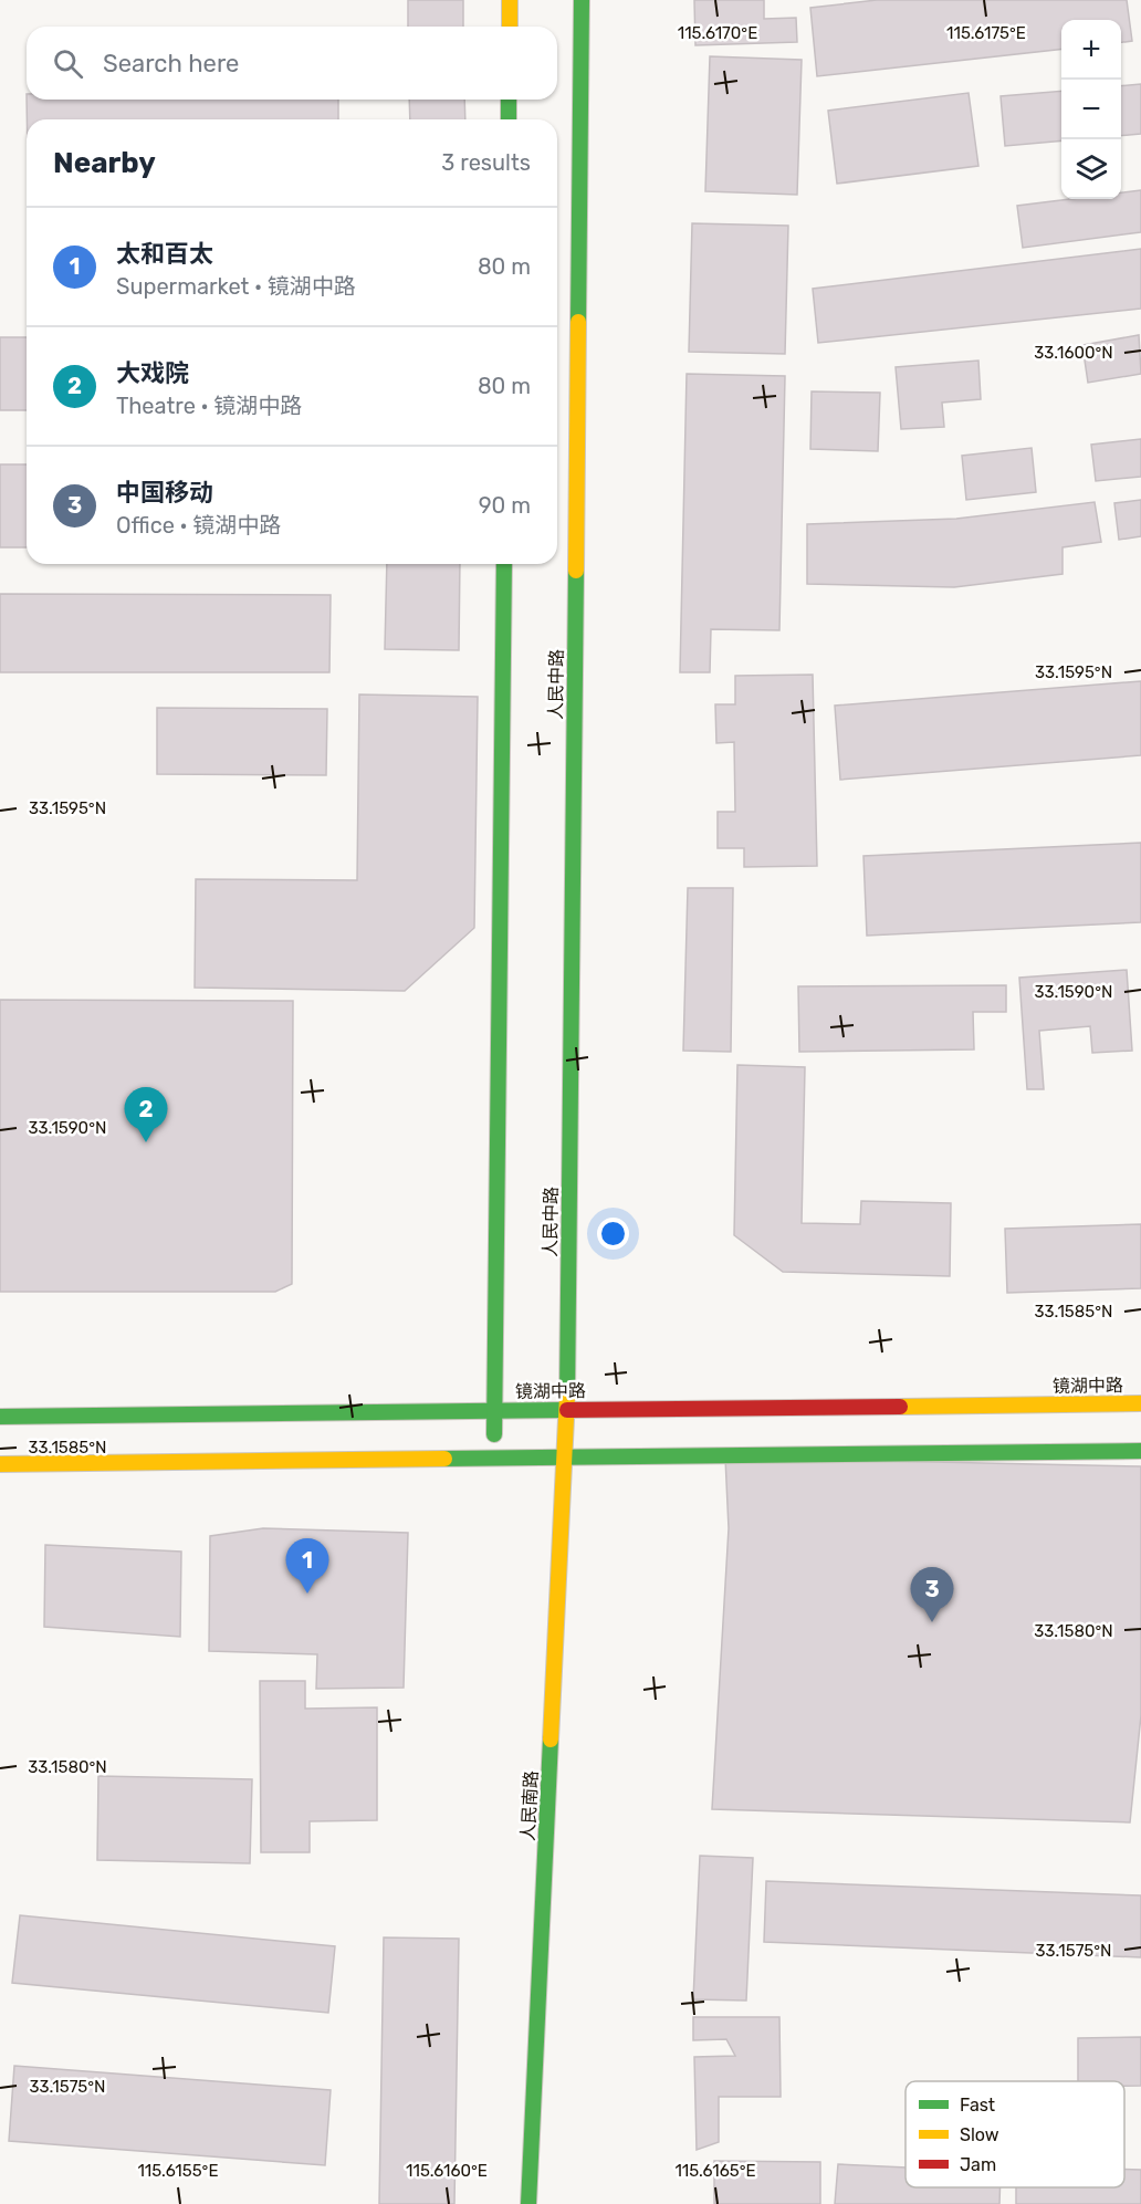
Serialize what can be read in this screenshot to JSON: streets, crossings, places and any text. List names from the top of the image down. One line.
{"streets":{"main road":["人民中路","镜湖中路","人民南路"]},"crossings":[["人民中路","镜湖中路"],["人民中路","人民南路"],["镜湖中路","人民南路"]],"legend":["Fast","Slow","Jam"],"page":{"map_buttons":["+","−"],"search":"Search here","heading":["Nearby","3 results"],"list":[{"mark":"1","name":"太和百太","note":"Supermarket · 镜湖中路","value":"80 m"},{"mark":"2","name":"大戏院","note":"Theatre · 镜湖中路","value":"80 m"},{"mark":"3","name":"中国移动","note":"Office · 镜湖中路","value":"90 m"}],"pins":["2","1","3"]},"coordinates":["115.6170°E","115.6175°E","33.1600°N","33.1595°N","33.1590°N","33.1585°N","33.1580°N","33.1575°N","115.6155°E","115.6160°E","115.6165°E"]}
